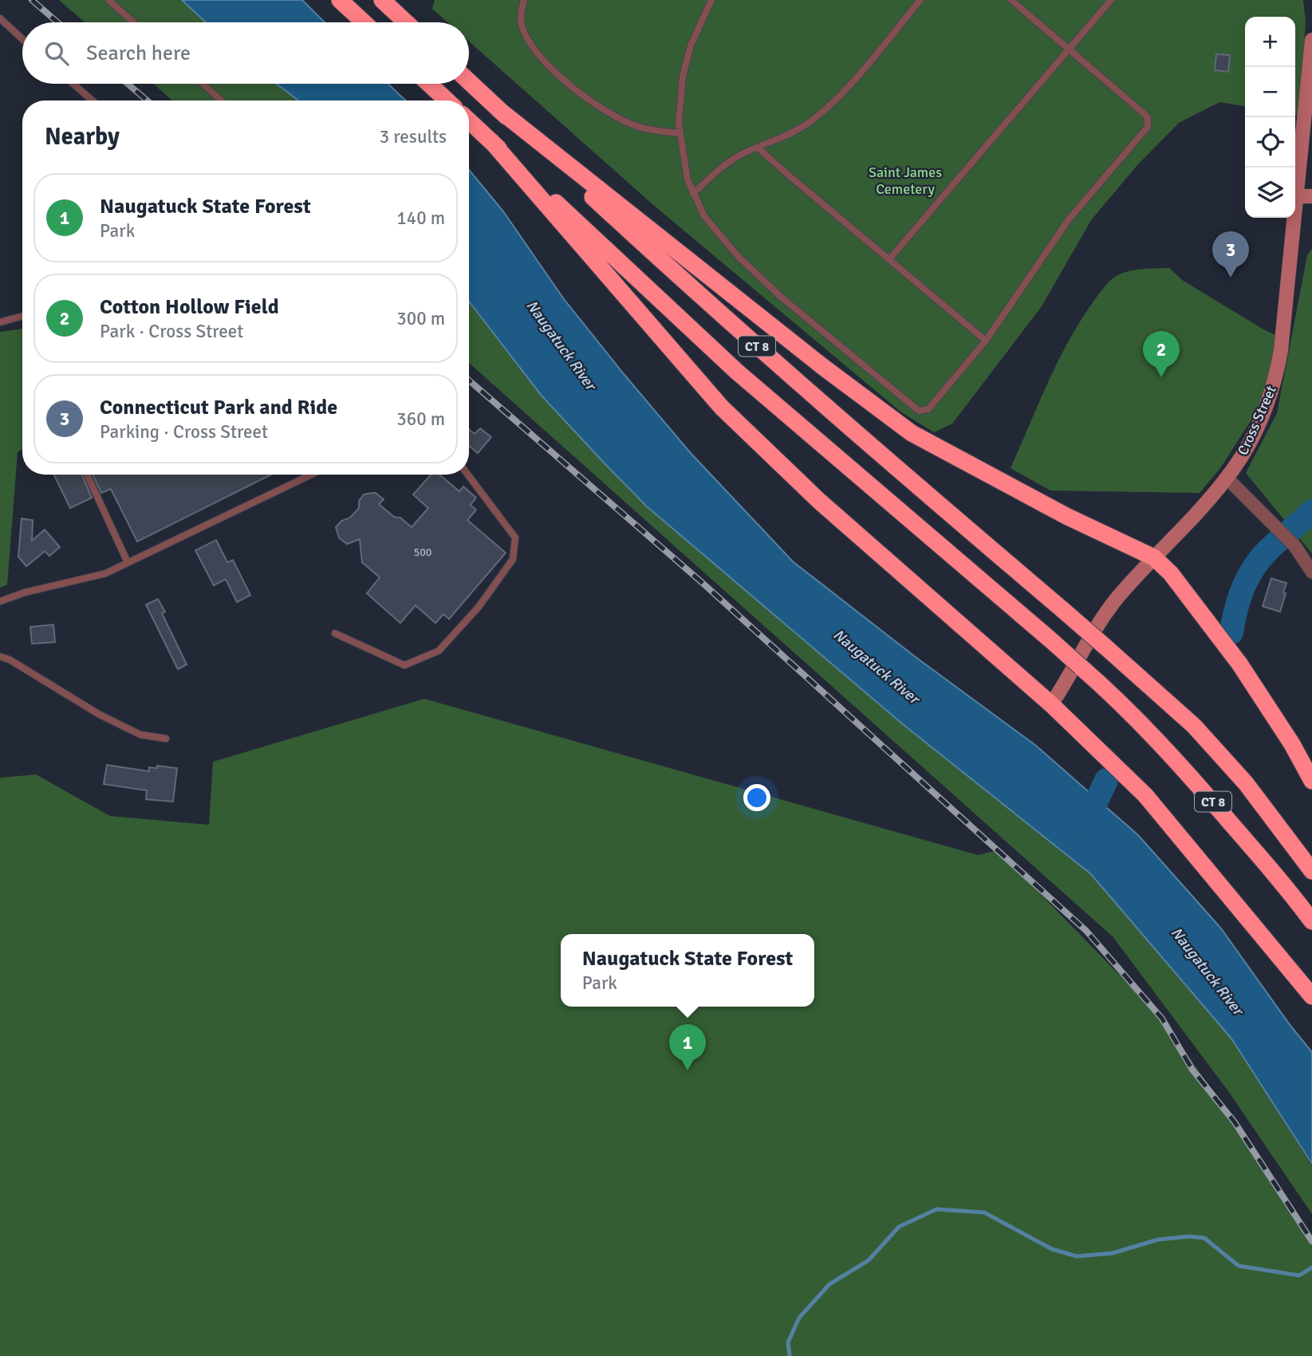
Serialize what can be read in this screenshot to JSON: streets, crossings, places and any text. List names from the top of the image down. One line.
{"streets":{"highway":["CT 8"],"street":["Cross Street"]},"water":["Naugatuck River"],"parks":["Saint James Cemetery"],"house_numbers":["500"],"page":{"map_buttons":["+","−"],"search":"Search here","heading":["Nearby","3 results"],"list":[{"mark":"1","name":"Naugatuck State Forest","note":"Park","value":"140 m"},{"mark":"2","name":"Cotton Hollow Field","note":"Park · Cross Street","value":"300 m"},{"mark":"3","name":"Connecticut Park and Ride","note":"Parking · Cross Street","value":"360 m"}],"pins":["3","2","1"],"popup":["Naugatuck State Forest","Park"]}}
